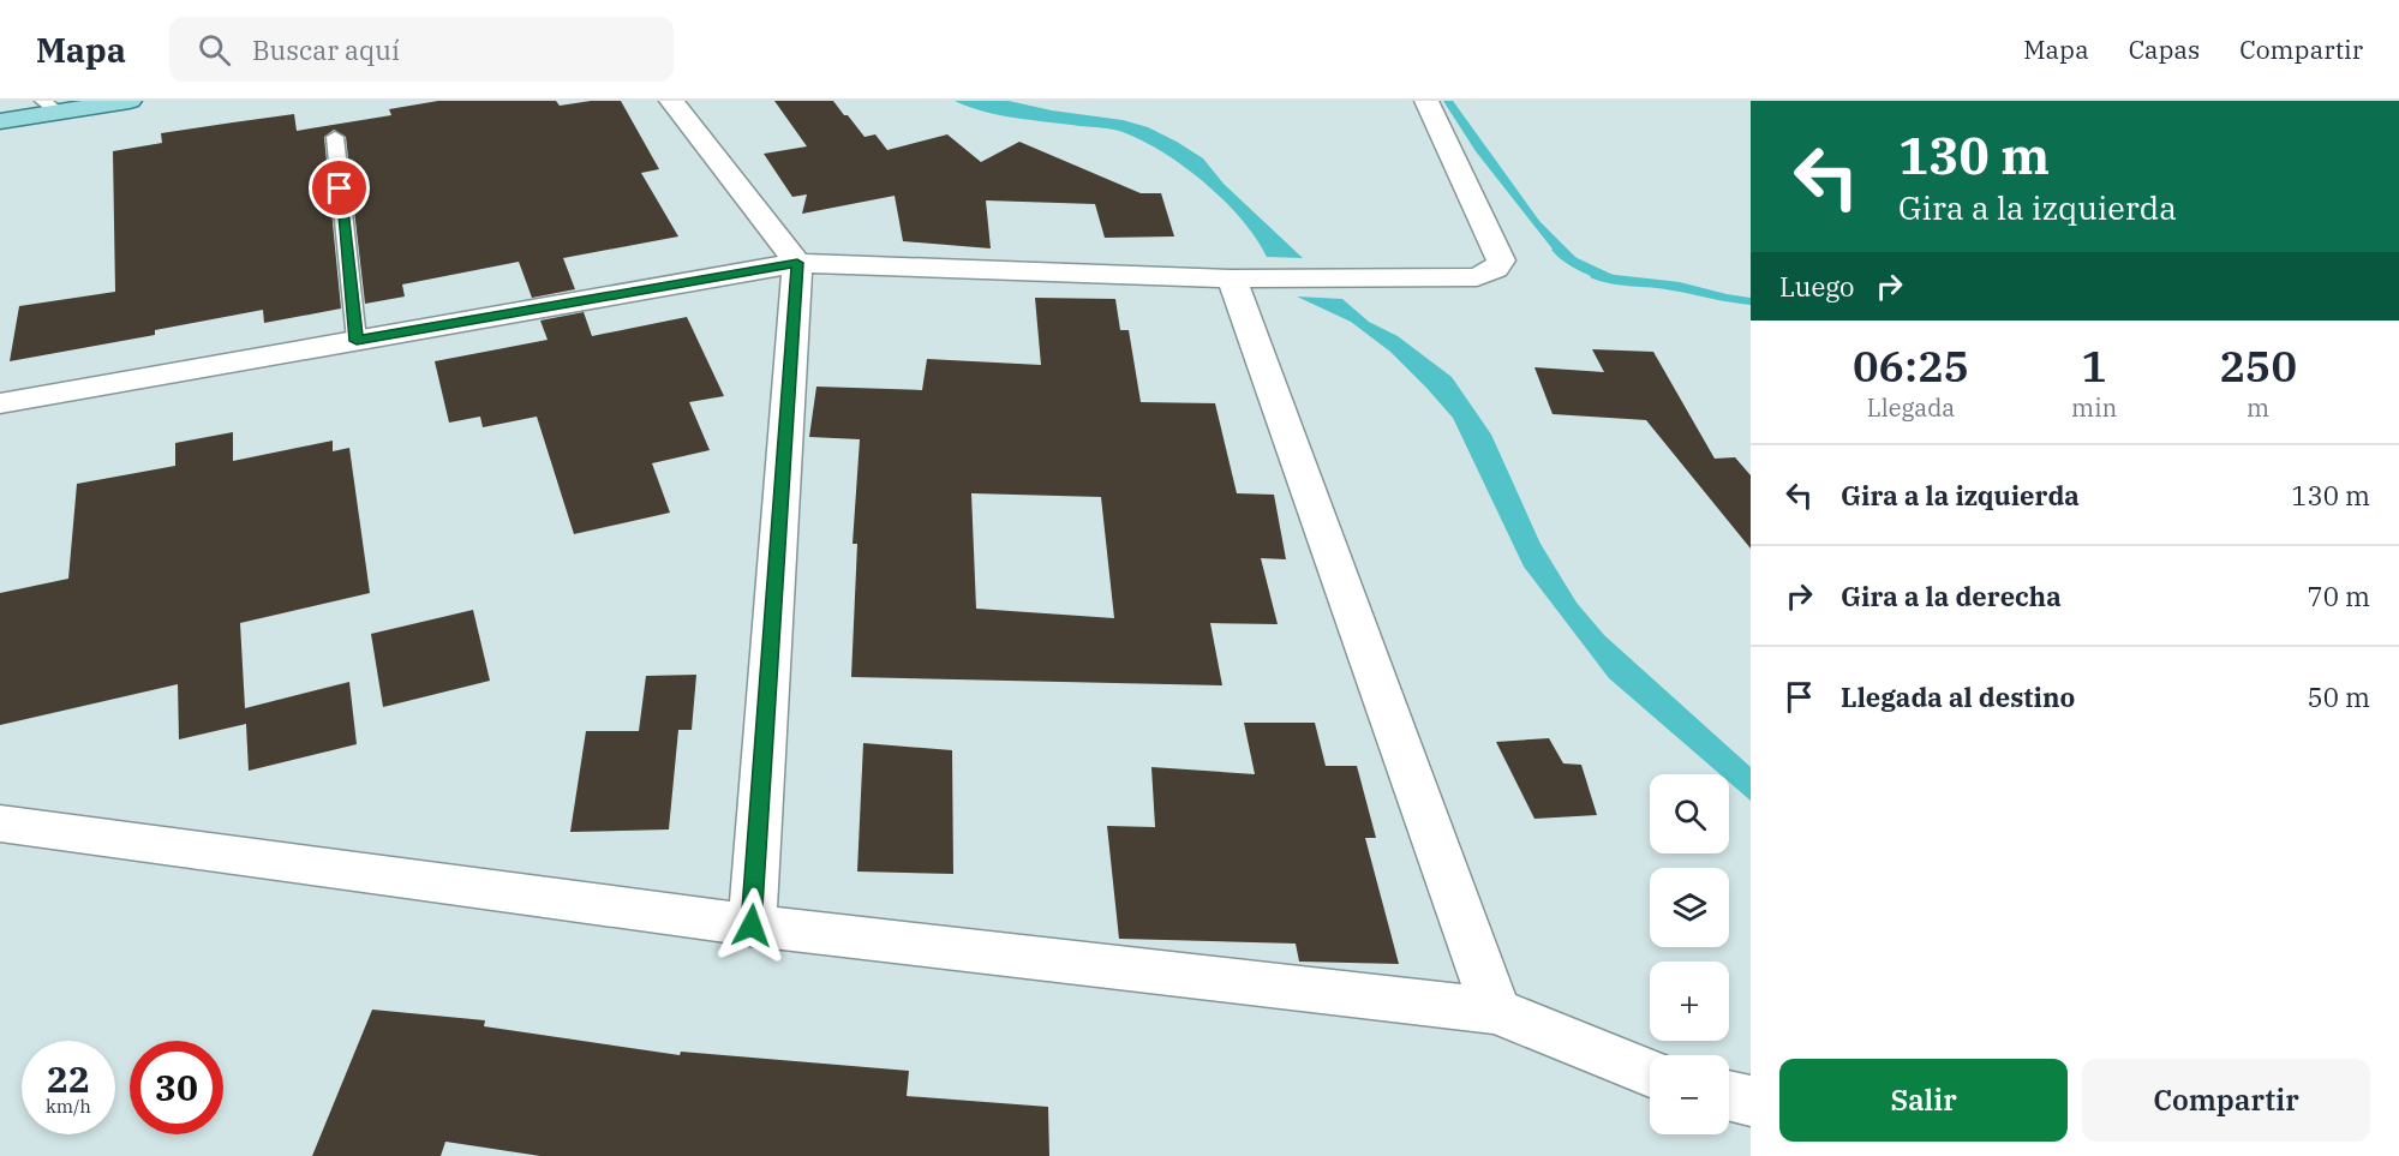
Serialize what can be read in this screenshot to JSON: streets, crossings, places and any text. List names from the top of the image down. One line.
{"page":{"header":"Mapa","search":"Buscar aquí","nav":["Mapa","Capas","Compartir"],"turn":["130 m","Gira a la izquierda"],"then":"Luego","eta":["06:25","Llegada","1","min","250","m"],"list":[{"name":"Gira a la izquierda","value":"130 m"},{"name":"Gira a la derecha","value":"70 m"},{"name":"Llegada al destino","value":"50 m"}],"map_buttons":["+","−"],"speed":"22 km/h","limit":"30","buttons":["Salir","Compartir"]}}
